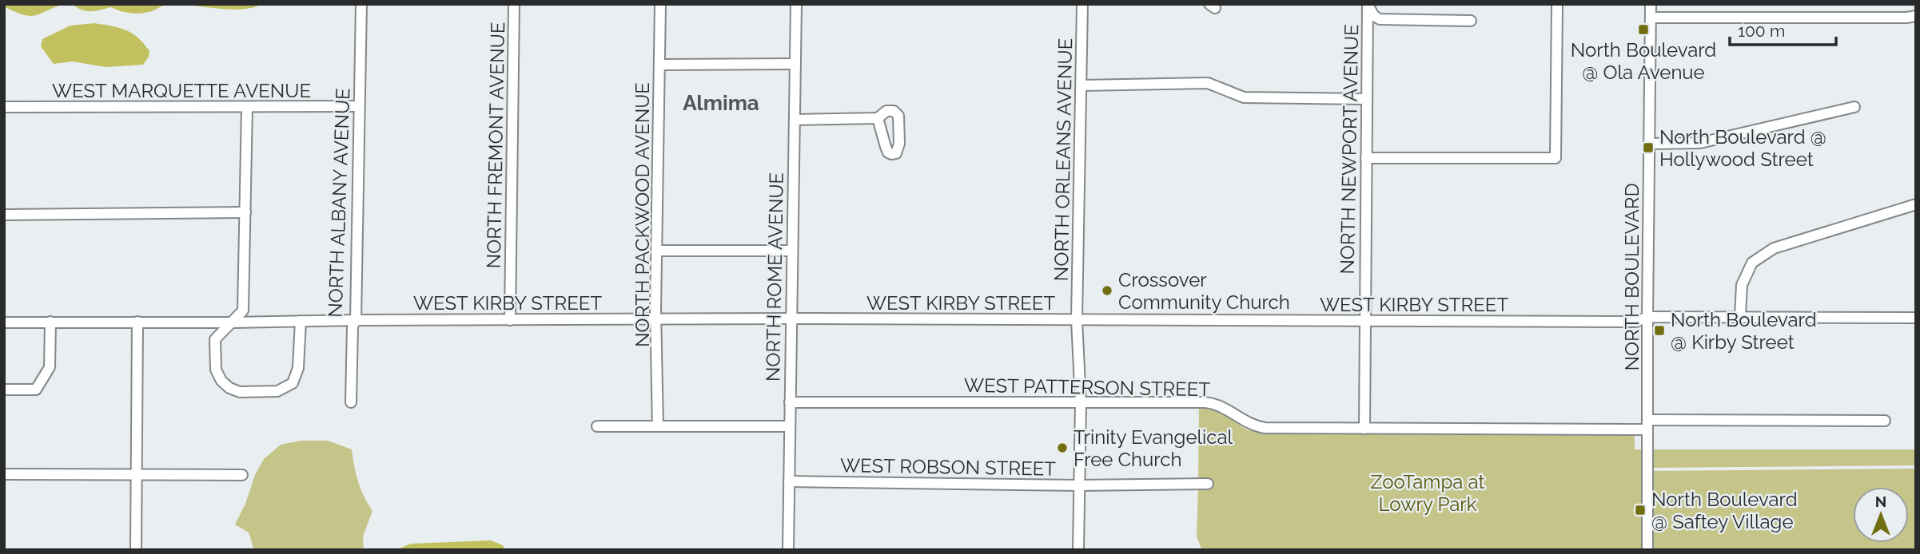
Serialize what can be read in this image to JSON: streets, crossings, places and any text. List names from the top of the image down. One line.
{"streets":{"street":["WEST MARQUETTE AVENUE","NORTH FREMONT AVENUE","NORTH NEWPORT AVENUE","NORTH ORLEANS AVENUE","NORTH ALBANY AVENUE","NORTH PACKWOOD AVENUE","NORTH ROME AVENUE","NORTH BOULEVARD","WEST KIRBY STREET","WEST PATTERSON STREET","WEST ROBSON STREET"]},"crossings":[["WEST MARQUETTE AVENUE","NORTH ALBANY AVENUE"],["NORTH FREMONT AVENUE","WEST KIRBY STREET"],["NORTH NEWPORT AVENUE","WEST KIRBY STREET"],["NORTH NEWPORT AVENUE","WEST PATTERSON STREET"],["NORTH ORLEANS AVENUE","WEST KIRBY STREET"],["NORTH ORLEANS AVENUE","WEST PATTERSON STREET"],["NORTH ORLEANS AVENUE","WEST ROBSON STREET"],["NORTH ALBANY AVENUE","WEST KIRBY STREET"],["NORTH PACKWOOD AVENUE","WEST KIRBY STREET"],["NORTH ROME AVENUE","WEST KIRBY STREET"],["NORTH ROME AVENUE","WEST PATTERSON STREET"],["NORTH ROME AVENUE","WEST ROBSON STREET"],["NORTH BOULEVARD","WEST KIRBY STREET"],["NORTH BOULEVARD","WEST PATTERSON STREET"]],"districts":["Almima"],"parks":["ZooTampa at Lowry Park"],"places":{"transit":["North Boulevard @ Ola Avenue","North Boulevard @ Hollywood Street","North Boulevard @ Kirby Street","North Boulevard @ Saftey Village"],"other":["Crossover Community Church","Trinity Evangelical Free Church"]},"scale_bar":"100 m","north":"top"}
